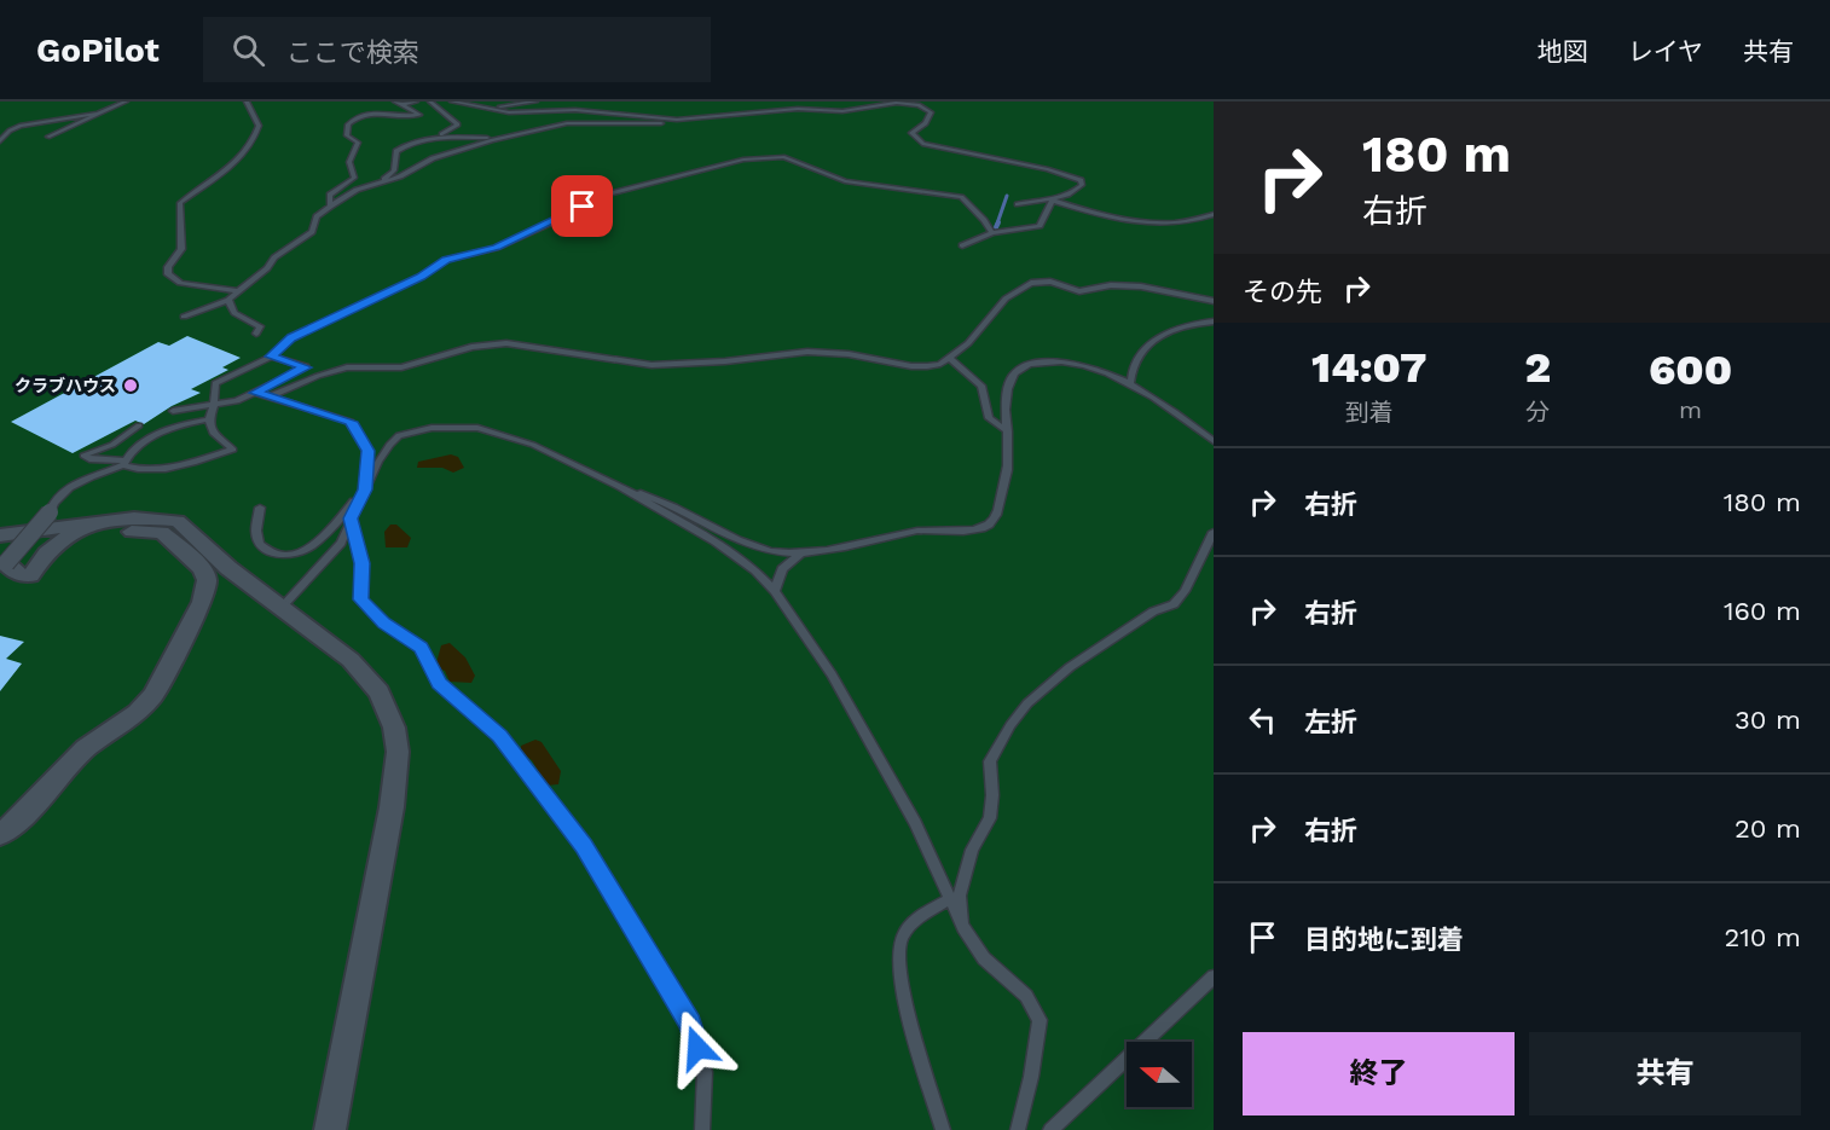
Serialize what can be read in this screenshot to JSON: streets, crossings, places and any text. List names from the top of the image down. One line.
{"places":["クラブハウス"],"north":"left","page":{"header":"GoPilot","search":"ここで検索","nav":["地図","レイヤ","共有"],"turn":["180 m","右折"],"then":"その先","eta":["14:07","到着","2","分","600","m"],"list":[{"name":"右折","value":"180 m"},{"name":"右折","value":"160 m"},{"name":"左折","value":"30 m"},{"name":"右折","value":"20 m"},{"name":"目的地に到着","value":"210 m"}],"buttons":["終了","共有"]}}
